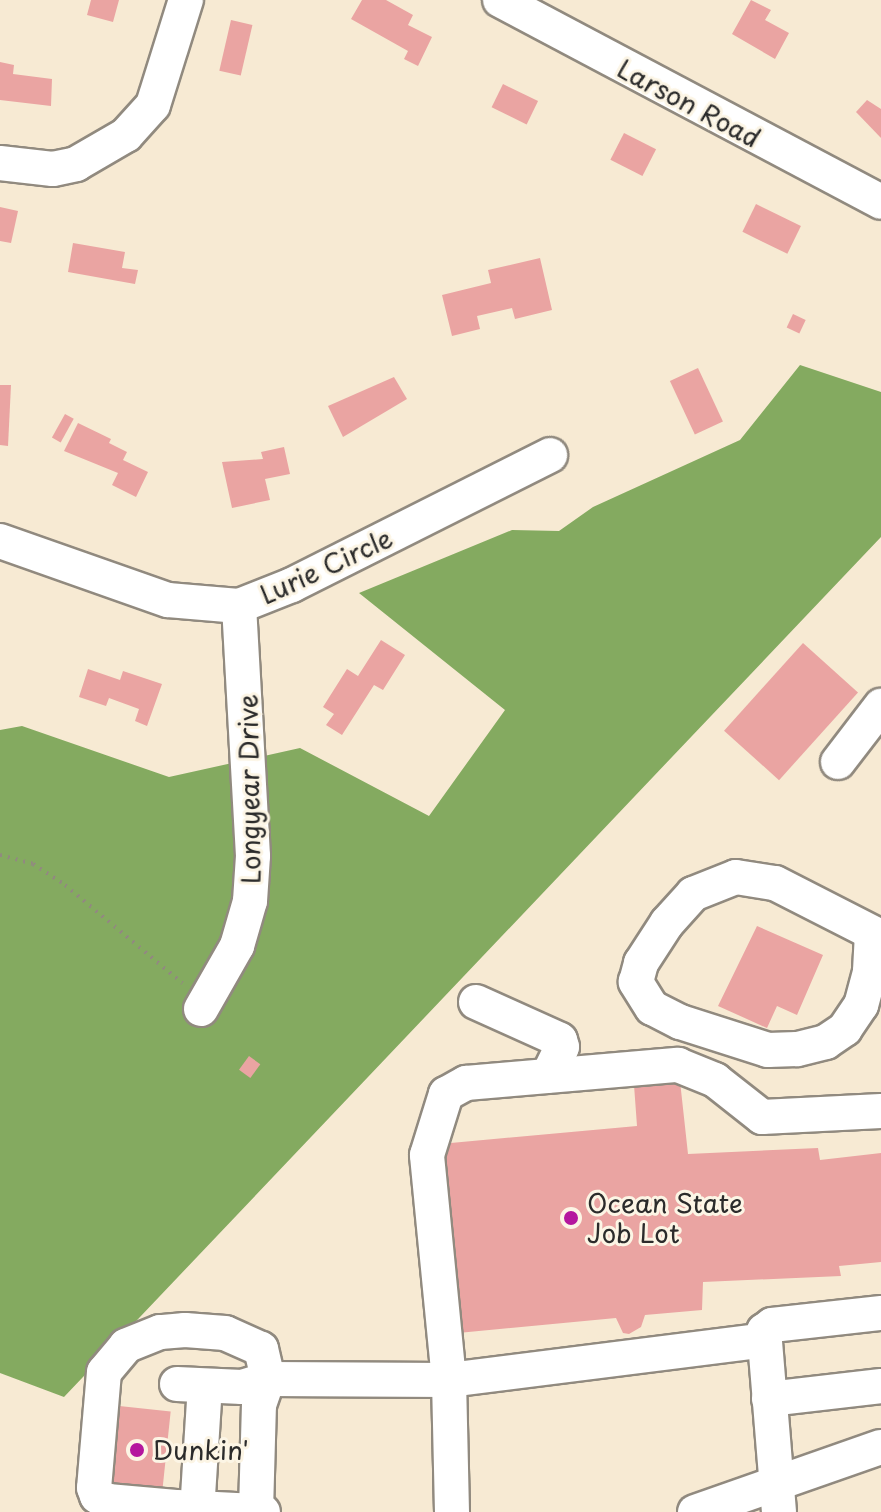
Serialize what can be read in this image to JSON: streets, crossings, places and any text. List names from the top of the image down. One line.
{"streets":{"street":["Larson Road","Lurie Circle","Longyear Drive"]},"crossings":[["Lurie Circle","Longyear Drive"]],"places":["Ocean State Job Lot","Dunkin'"]}
